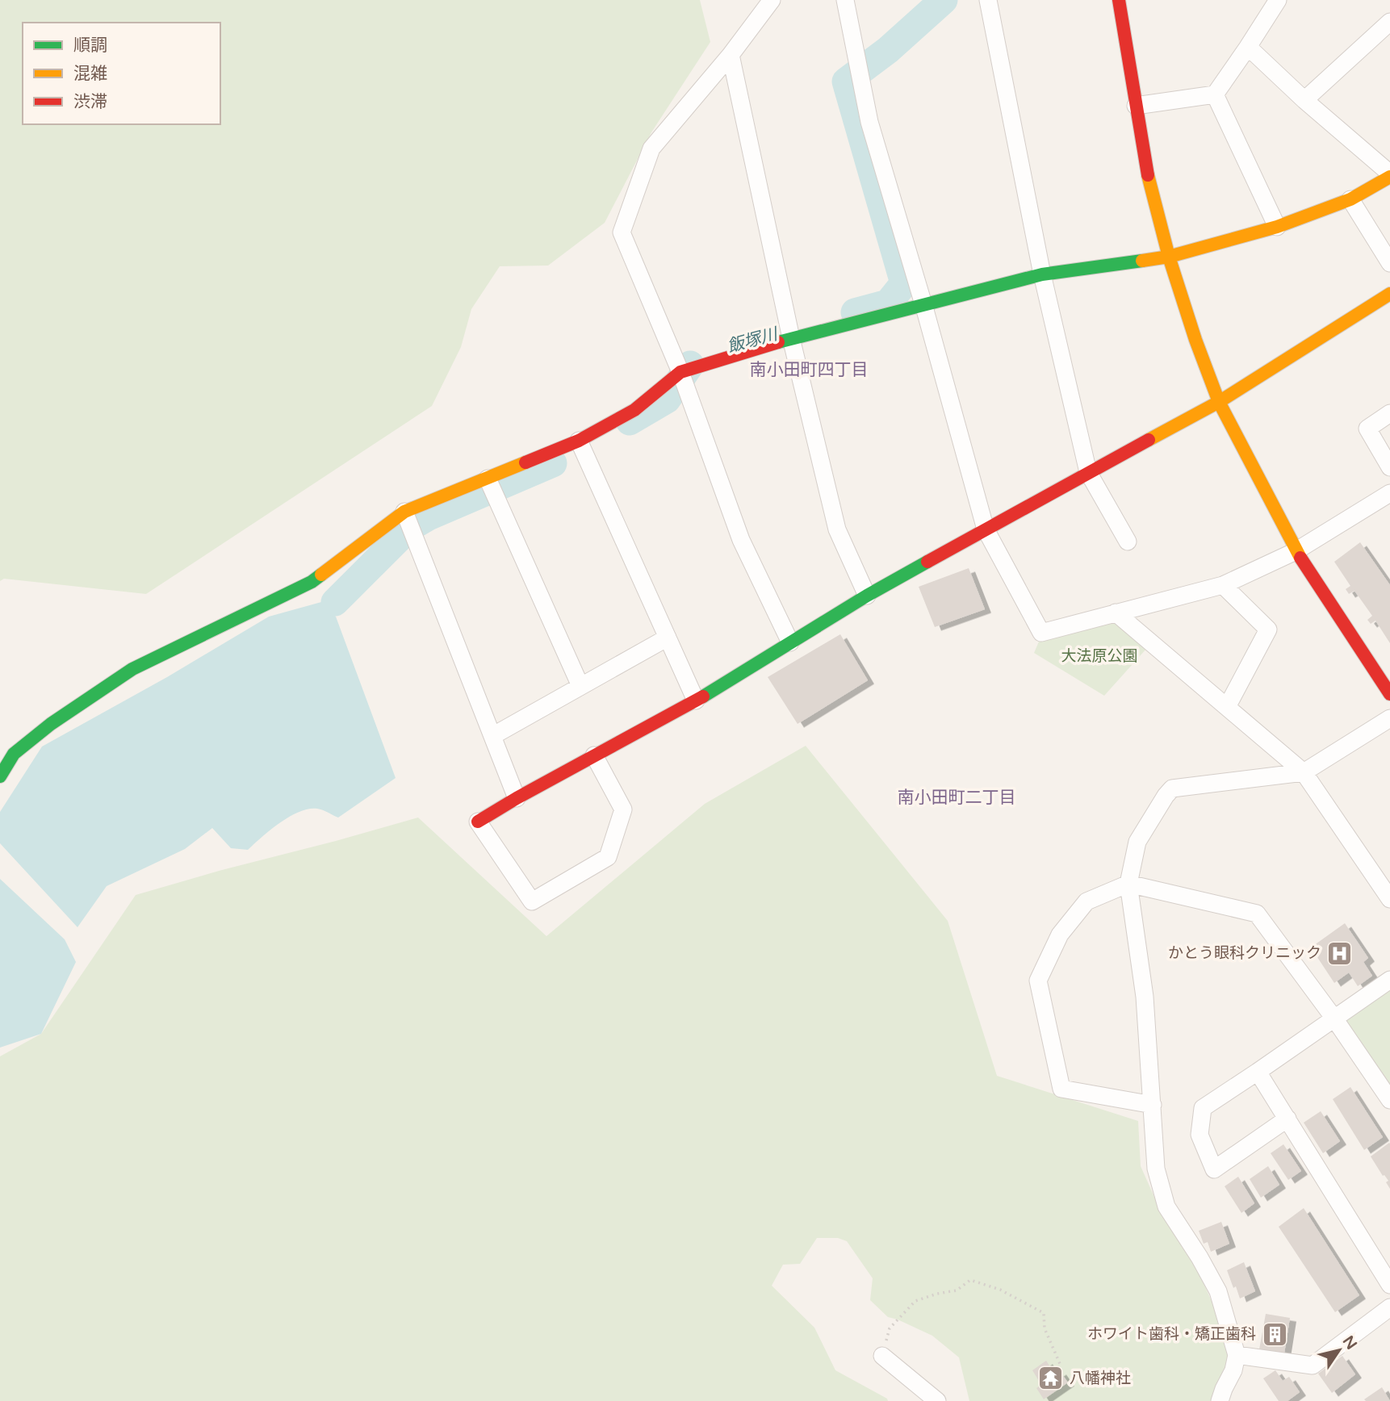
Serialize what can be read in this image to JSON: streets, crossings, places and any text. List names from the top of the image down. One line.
{"districts":["南小田町四丁目","南小田町二丁目"],"water":["飯塚川"],"parks":["大法原公園"],"places":{"hospital":["かとう眼科クリニック"],"building":["ホワイト歯科・矯正歯科"],"temple":["八幡神社"]},"legend":["順調","混雑","渋滞"],"north":"top right"}
